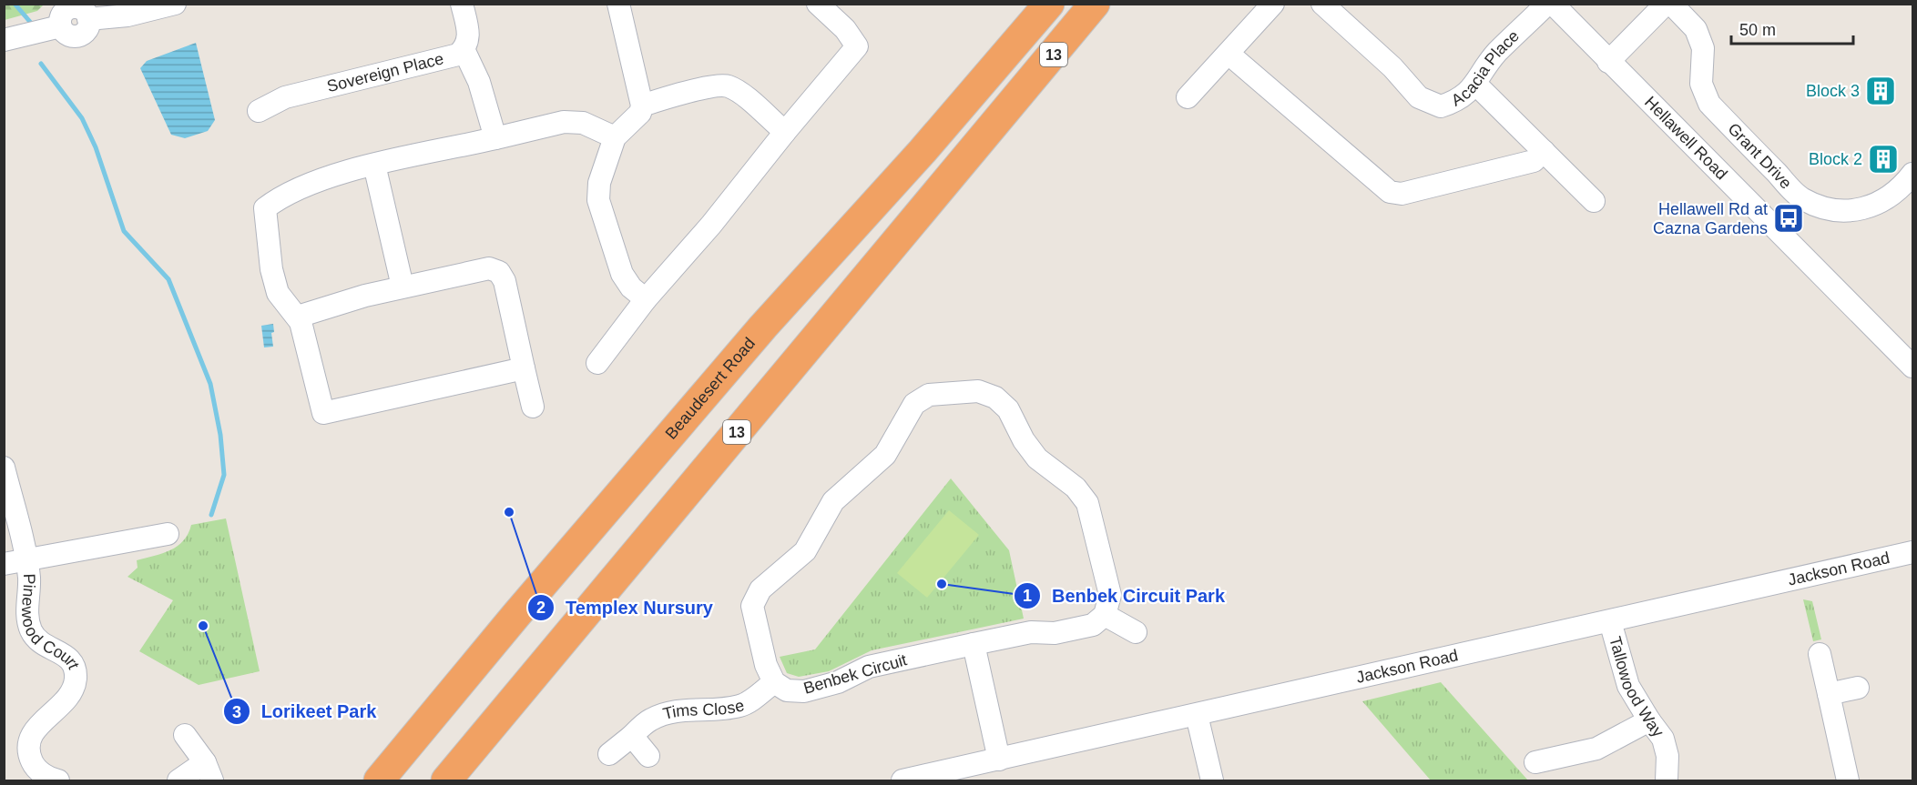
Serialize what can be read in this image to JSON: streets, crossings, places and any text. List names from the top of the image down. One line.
{"streets":{"highway":["13","Beaudesert Road"],"street":["Acacia Place","Sovereign Place","Hellawell Road","Grant Drive","Jackson Road","Pinewood Court","Benbek Circuit","Tallowood Way","Tims Close"]},"crossings":[["Jackson Road","Tallowood Way"],["Benbek Circuit","Tims Close"]],"places":{"building":["Block 3","Block 2"],"bus stop":["Hellawell Rd at Cazna Gardens"],"other":["Templex Nursury","Benbek Circuit Park","Lorikeet Park"]},"scale_bar":"50 m"}
